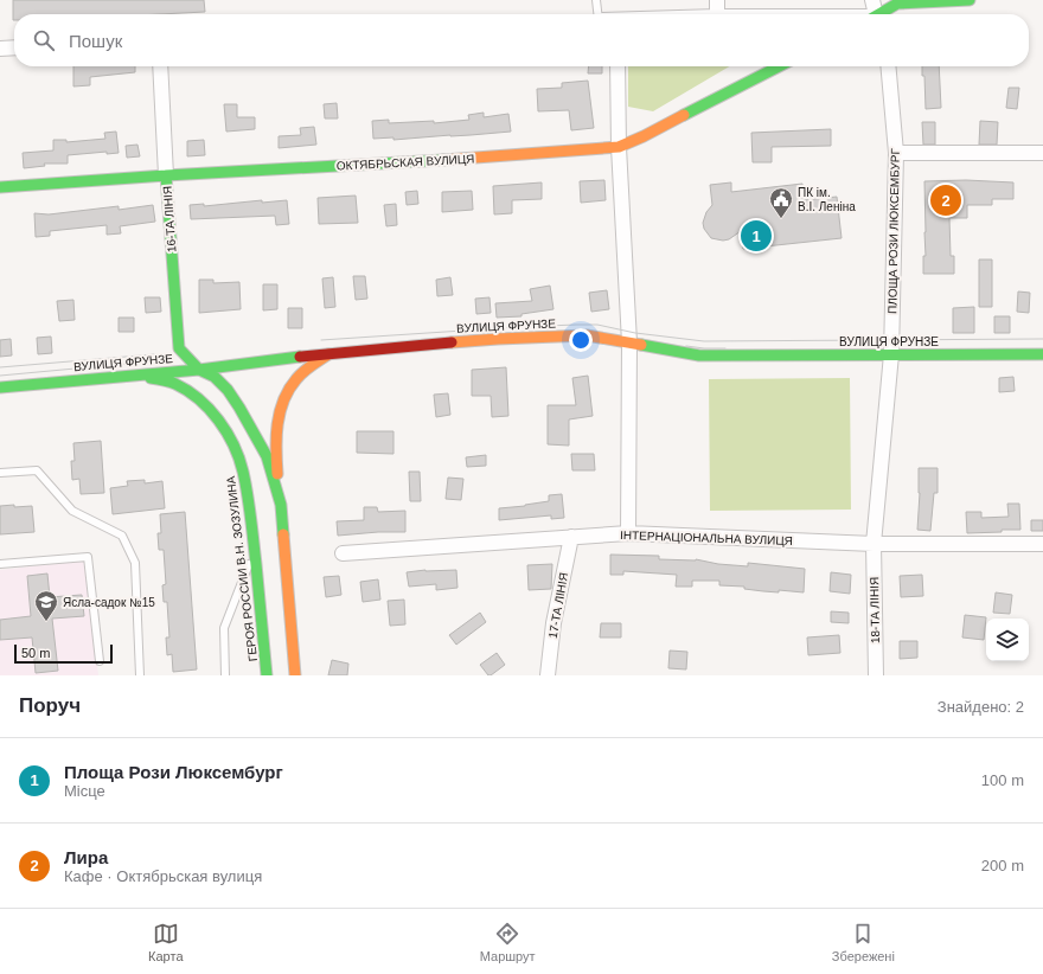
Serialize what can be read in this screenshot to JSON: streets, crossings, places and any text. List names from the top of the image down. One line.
{"streets":{"street":["ОКТЯБРЬСКАЯ ВУЛИЦЯ","16-ТА ЛІНІЯ","ПЛОЩА РОЗИ ЛЮКСЕМБУРГ","ВУЛИЦЯ ФРУНЗЕ","ІНТЕРНАЦІОНАЛЬНА ВУЛИЦЯ","ГЕРОЯ РОССИИ В.Н. ЗОЗУЛИНА","17-ТА ЛІНІЯ","18-ТА ЛІНІЯ"]},"crossings":[["ОКТЯБРЬСКАЯ ВУЛИЦЯ","16-ТА ЛІНІЯ"],["16-ТА ЛІНІЯ","ВУЛИЦЯ ФРУНЗЕ"],["ПЛОЩА РОЗИ ЛЮКСЕМБУРГ","ВУЛИЦЯ ФРУНЗЕ"],["ПЛОЩА РОЗИ ЛЮКСЕМБУРГ","ІНТЕРНАЦІОНАЛЬНА ВУЛИЦЯ"],["ПЛОЩА РОЗИ ЛЮКСЕМБУРГ","18-ТА ЛІНІЯ"],["ВУЛИЦЯ ФРУНЗЕ","ГЕРОЯ РОССИИ В.Н. ЗОЗУЛИНА"],["ІНТЕРНАЦІОНАЛЬНА ВУЛИЦЯ","17-ТА ЛІНІЯ"],["ІНТЕРНАЦІОНАЛЬНА ВУЛИЦЯ","18-ТА ЛІНІЯ"]],"places":{"public building":["ПК ім. В.І. Леніна"],"school or university":["Ясла-садок №15"]},"scale_bar":"50 m","page":{"search":"Пошук","pins":["2","1"],"scale":"50 m","heading":["Поруч","Знайдено: 2"],"list":[{"mark":"1","name":"Площа Рози Люксембург","note":"Місце","value":"100 m"},{"mark":"2","name":"Лира","note":"Кафе · Октябрьская вулиця","value":"200 m"}],"nav":["Карта","Маршрут","Збережені"]}}
